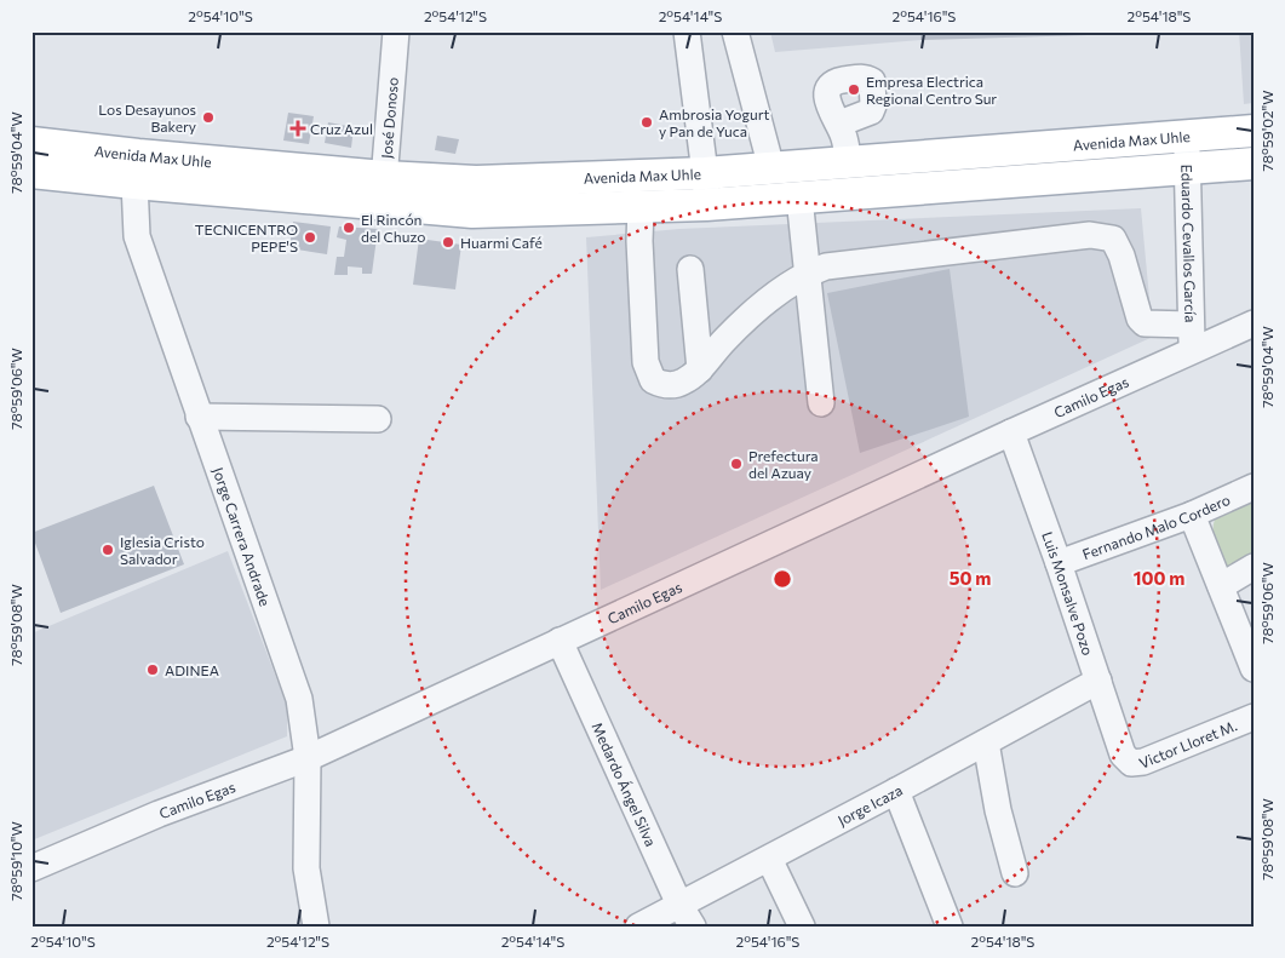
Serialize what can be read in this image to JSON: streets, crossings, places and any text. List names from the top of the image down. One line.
{"streets":{"main road":["Avenida Max Uhle"],"street":["José Donoso","Eduardo Cevallos García","Camilo Egas","Fernando Malo Cordero","Jorge Carrera Andrade","Luis Monsalve Pozo","Victor Lloret M.","Medardo Ángel Silva","Jorge Icaza"]},"crossings":[["José Donoso","Avenida Max Uhle"],["Avenida Max Uhle","Eduardo Cevallos García"],["Avenida Max Uhle","Jorge Carrera Andrade"],["Eduardo Cevallos García","Camilo Egas"],["Camilo Egas","Jorge Carrera Andrade"],["Camilo Egas","Luis Monsalve Pozo"],["Camilo Egas","Medardo Ángel Silva"],["Fernando Malo Cordero","Luis Monsalve Pozo"],["Luis Monsalve Pozo","Victor Lloret M."],["Luis Monsalve Pozo","Jorge Icaza"],["Medardo Ángel Silva","Jorge Icaza"]],"places":{"other":["Empresa Electrica Regional Centro Sur","Los Desayunos Bakery","Ambrosia Yogurt y Pan de Yuca","El Rincón del Chuzo","TECNICENTRO PEPE'S","Huarmi Café","Prefectura del Azuay","Iglesia Cristo Salvador","ADINEA"],"health":["Cruz Azul"]},"coordinates":["2°54'10\"S","2°54'12\"S","2°54'14\"S","2°54'16\"S","2°54'18\"S","78°59'02\"W","78°59'04\"W","78°59'06\"W","78°59'08\"W","78°59'10\"W"],"rings":["50 m","100 m"]}
